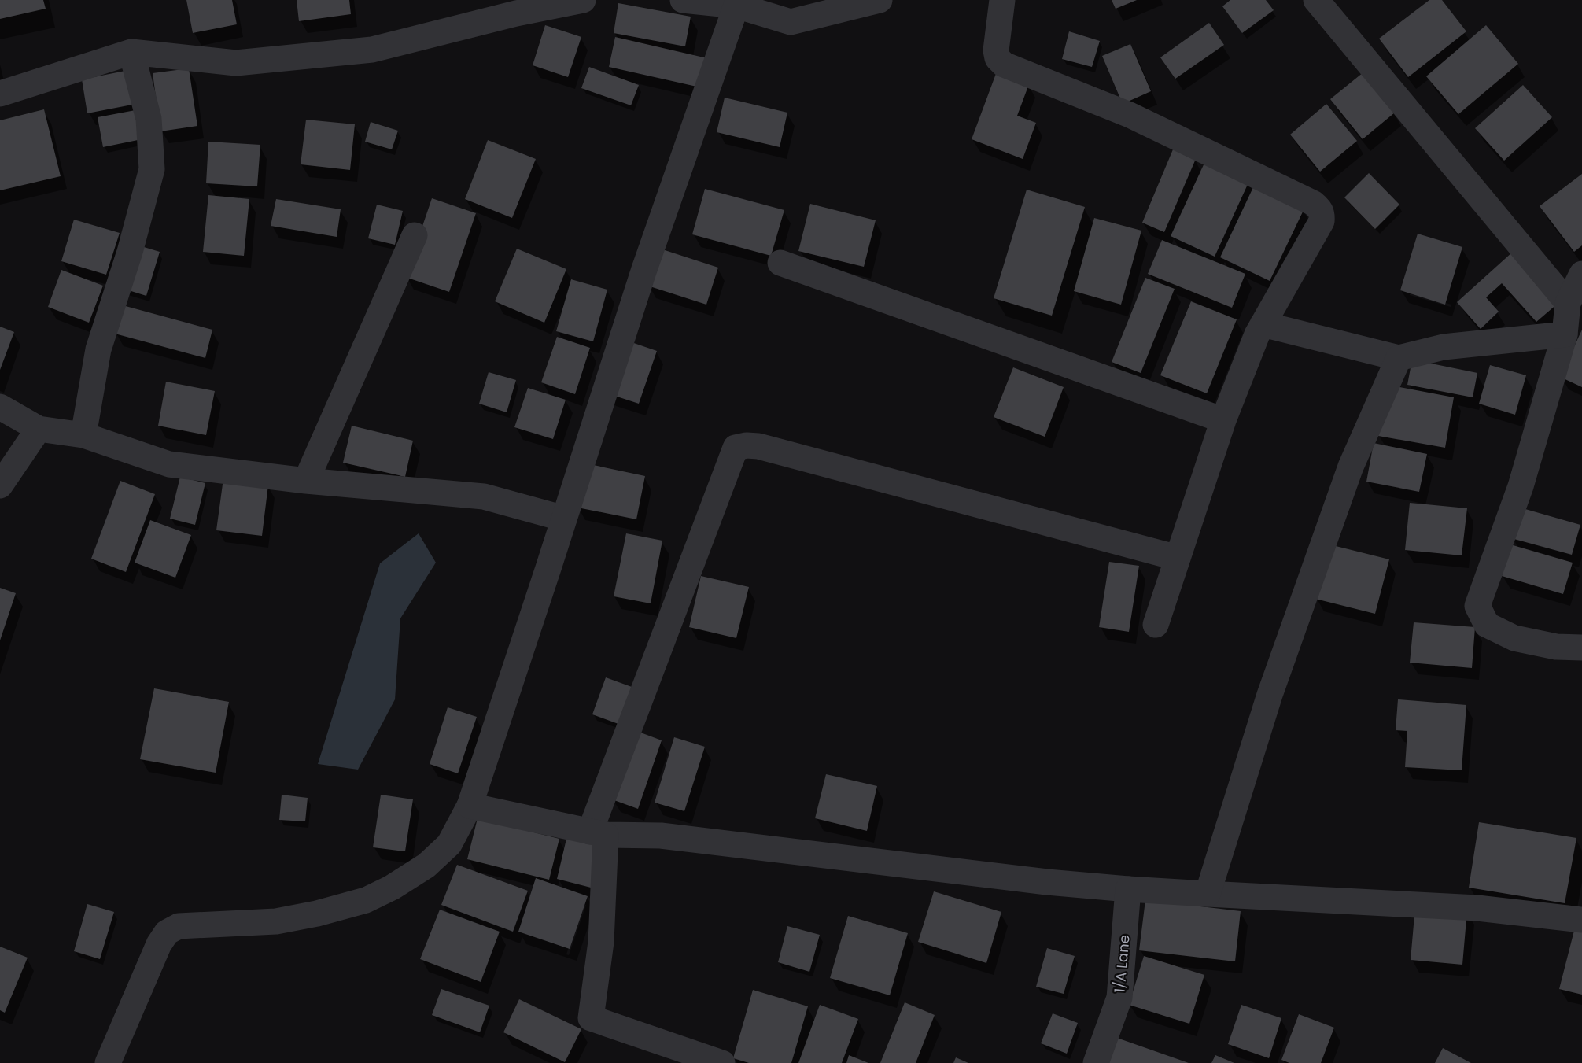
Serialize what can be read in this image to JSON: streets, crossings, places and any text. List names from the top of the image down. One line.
{"streets":{"street":["1/A Lane"]}}
